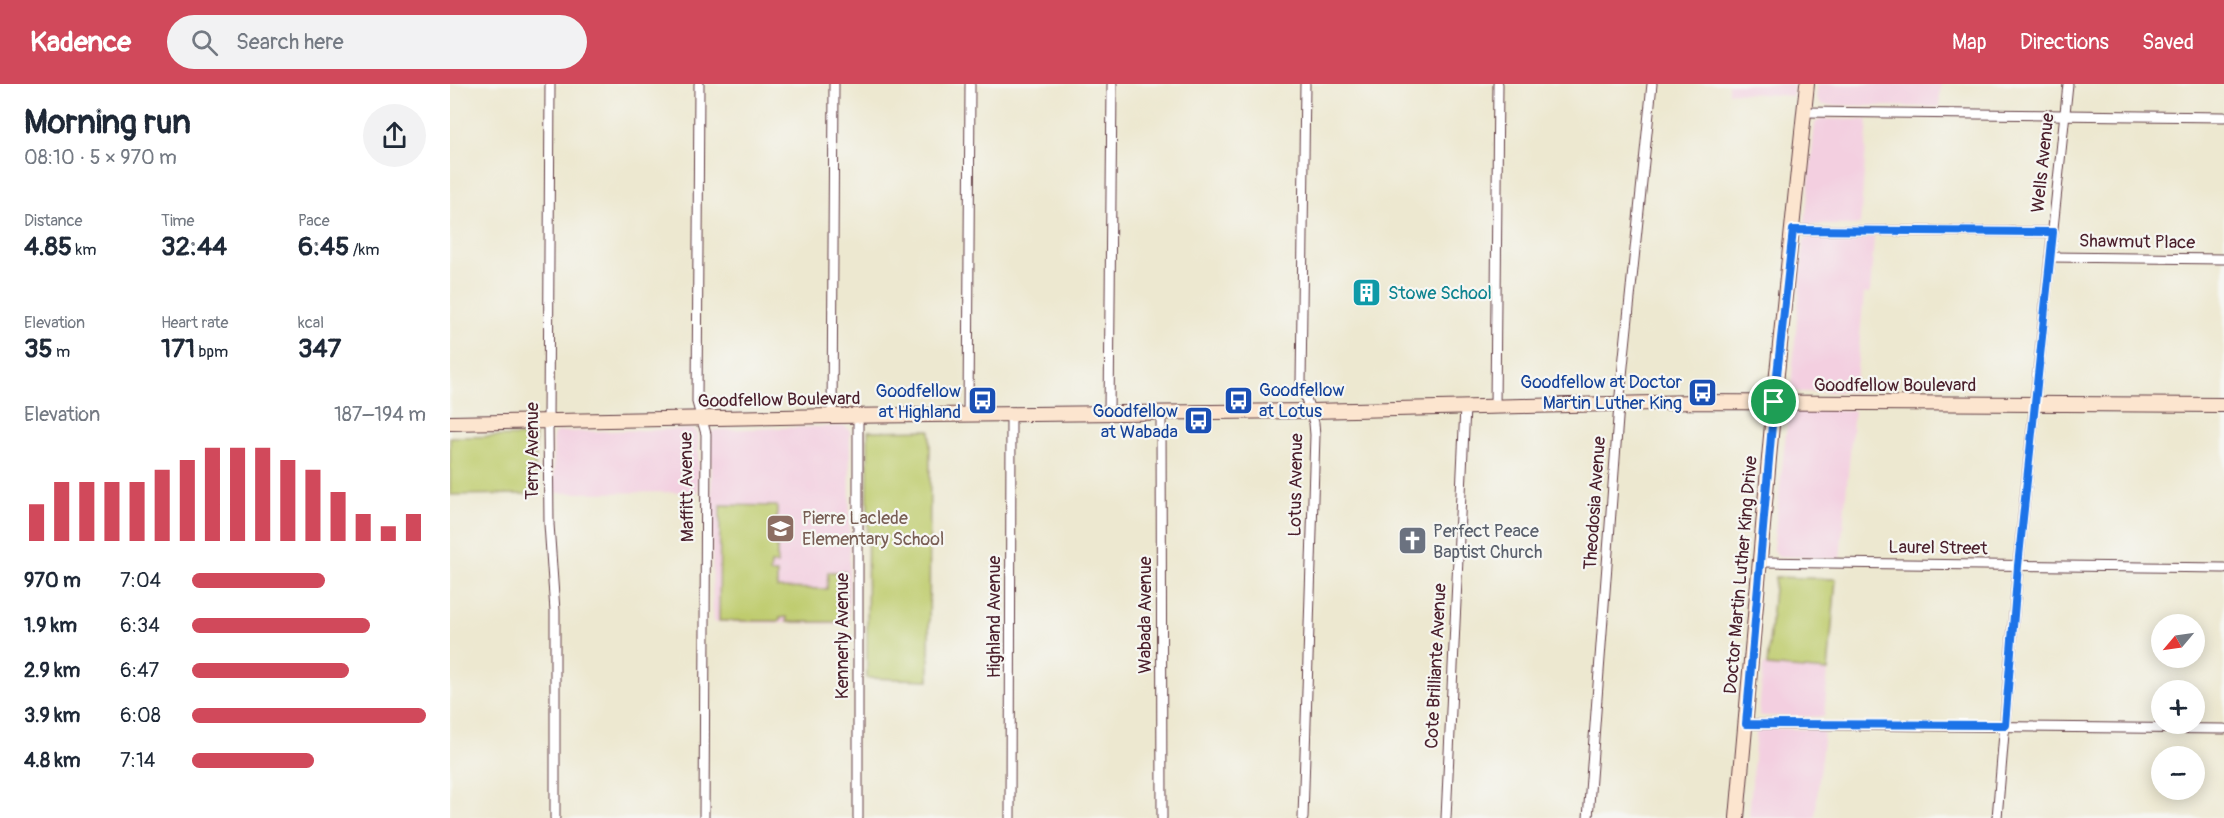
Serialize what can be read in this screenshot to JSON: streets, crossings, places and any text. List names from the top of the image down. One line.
{"streets":{"main road":["Goodfellow Boulevard","Doctor Martin Luther King Drive"],"street":["Wells Avenue","Shawmut Place","Terry Avenue","Lotus Avenue","Maffitt Avenue","Theodosia Avenue","Laurel Street","Wabada Avenue","Highland Avenue","Kennerly Avenue","Cote Brilliante Avenue"]},"crossings":[["Wells Avenue","Shawmut Place"],["Wells Avenue","Goodfellow Boulevard"],["Wells Avenue","Laurel Street"],["Shawmut Place","Doctor Martin Luther King Drive"],["Goodfellow Boulevard","Terry Avenue"],["Goodfellow Boulevard","Lotus Avenue"],["Goodfellow Boulevard","Maffitt Avenue"],["Goodfellow Boulevard","Theodosia Avenue"],["Goodfellow Boulevard","Doctor Martin Luther King Drive"],["Goodfellow Boulevard","Wabada Avenue"],["Goodfellow Boulevard","Highland Avenue"],["Goodfellow Boulevard","Kennerly Avenue"],["Goodfellow Boulevard","Cote Brilliante Avenue"],["Laurel Street","Doctor Martin Luther King Drive"]],"places":{"building":["Stowe School"],"bus stop":["Goodfellow at Doctor Martin Luther King","Goodfellow at Lotus","Goodfellow at Highland","Goodfellow at Wabada"],"school or university":["Pierre Laclede Elementary School"],"church":["Perfect Peace Baptist Church"]},"north":"bottom left","page":{"header":"Kadence","search":"Search here","nav":["Map","Directions","Saved"],"heading":["Morning run","08:10 · 5 × 970 m"],"stats":[["Distance","4.85 km"],["Time","32:44"],["Pace","6:45 /km"],["Elevation","35 m"],["Heart rate","171 bpm"],["kcal","347"]],"chart":["Elevation","187–194 m"],"list":[{"name":"970 m","note":"7:04"},{"name":"1.9 km","note":"6:34"},{"name":"2.9 km","note":"6:47"},{"name":"3.9 km","note":"6:08"},{"name":"4.8 km","note":"7:14"}],"map_buttons":["+","−"]}}
